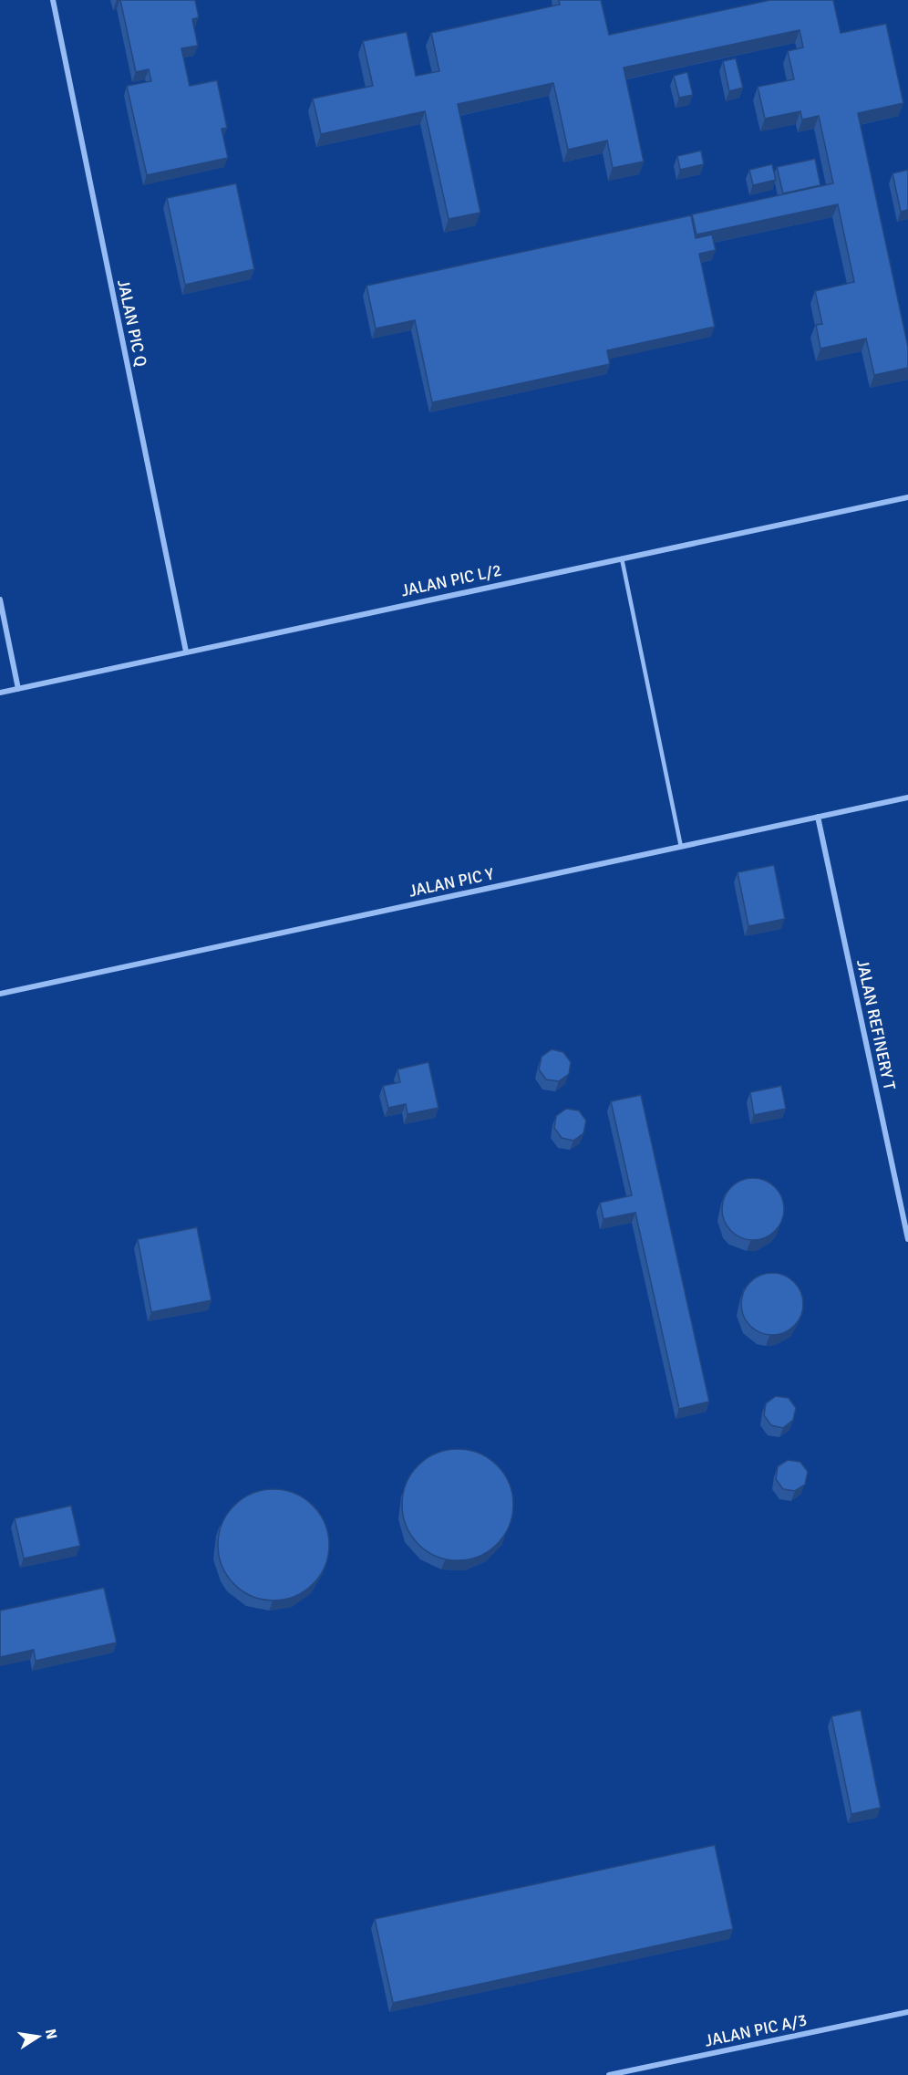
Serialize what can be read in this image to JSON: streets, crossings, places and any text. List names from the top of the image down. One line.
{"streets":{"street":["JALAN PIC Q","JALAN PIC L/2","JALAN PIC Y","JALAN REFINERY T","JALAN PIC A/3"]},"crossings":[["JALAN PIC Q","JALAN PIC L/2"],["JALAN PIC Y","JALAN REFINERY T"]],"north":"right"}
